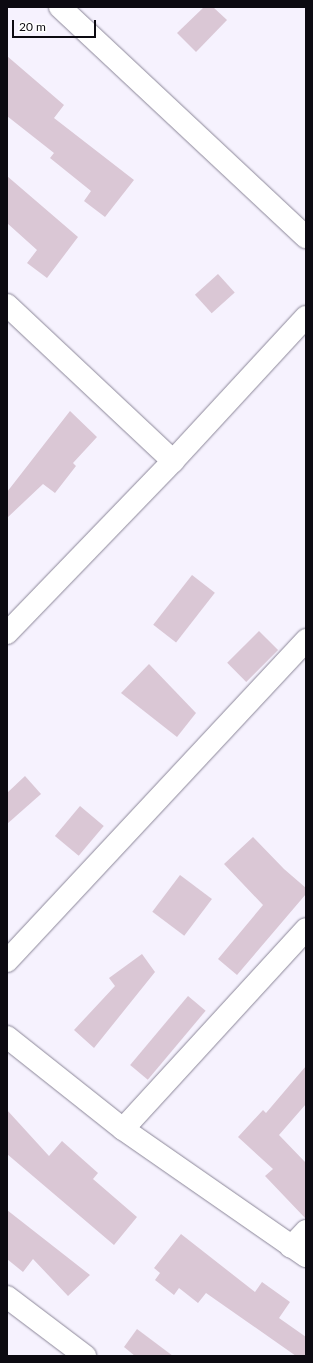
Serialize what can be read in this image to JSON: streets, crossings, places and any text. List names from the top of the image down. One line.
{"scale_bar":"20 m"}
